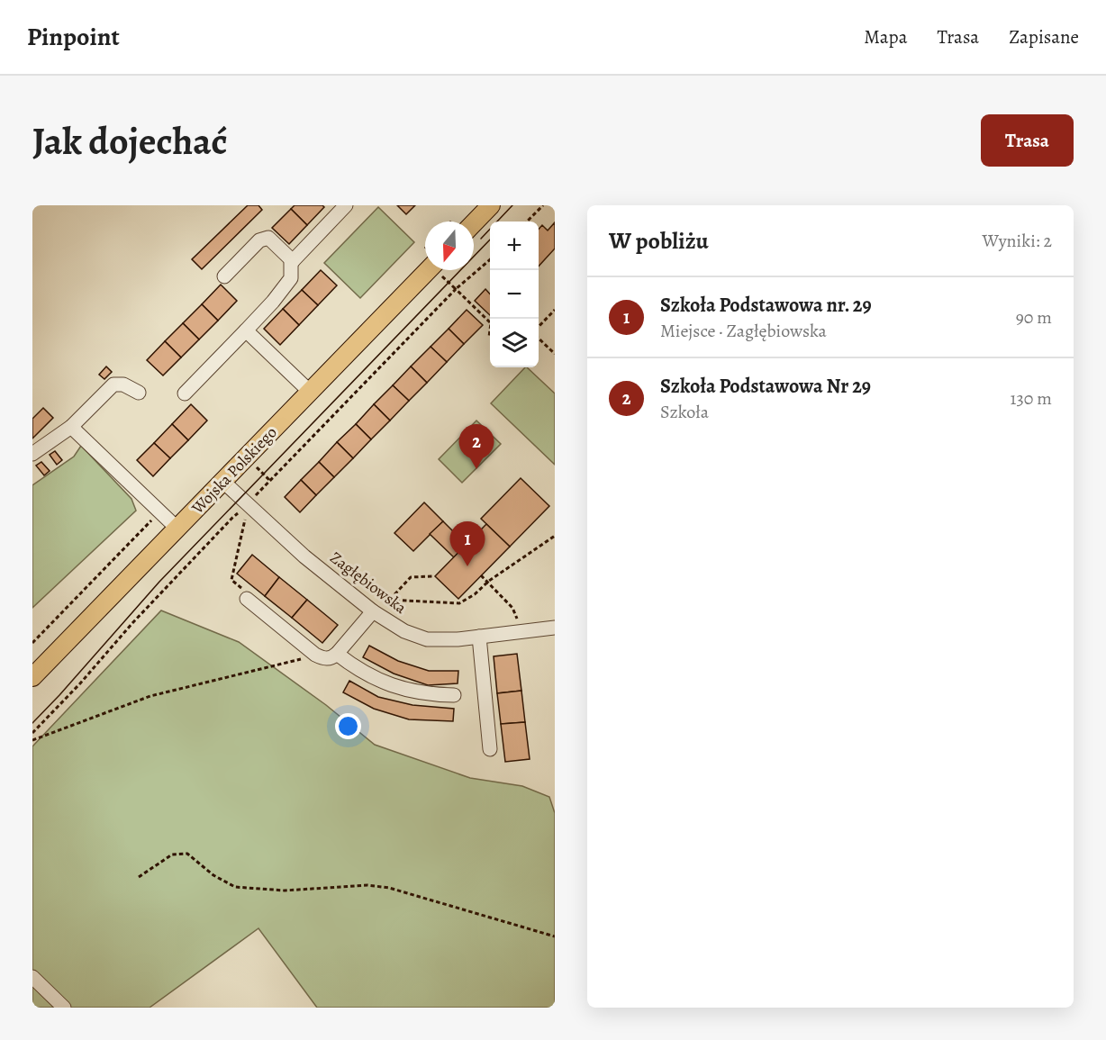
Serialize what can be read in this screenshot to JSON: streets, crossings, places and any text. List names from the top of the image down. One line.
{"streets":{"main road":["Wojska Polskiego"],"street":["Zagłębiowska"]},"crossings":[["Wojska Polskiego","Zagłębiowska"]],"north":"bottom","page":{"header":"Pinpoint","nav":["Mapa","Trasa","Zapisane"],"buttons":"Trasa","title":"Jak dojechać","heading":["W pobliżu","Wyniki: 2"],"map_buttons":["+","−"],"list":[{"mark":"1","name":"Szkoła Podstawowa nr. 29","note":"Miejsce · Zagłębiowska","value":"90 m"},{"mark":"2","name":"Szkoła Podstawowa Nr 29","note":"Szkoła","value":"130 m"}],"pins":["2","1"]}}
